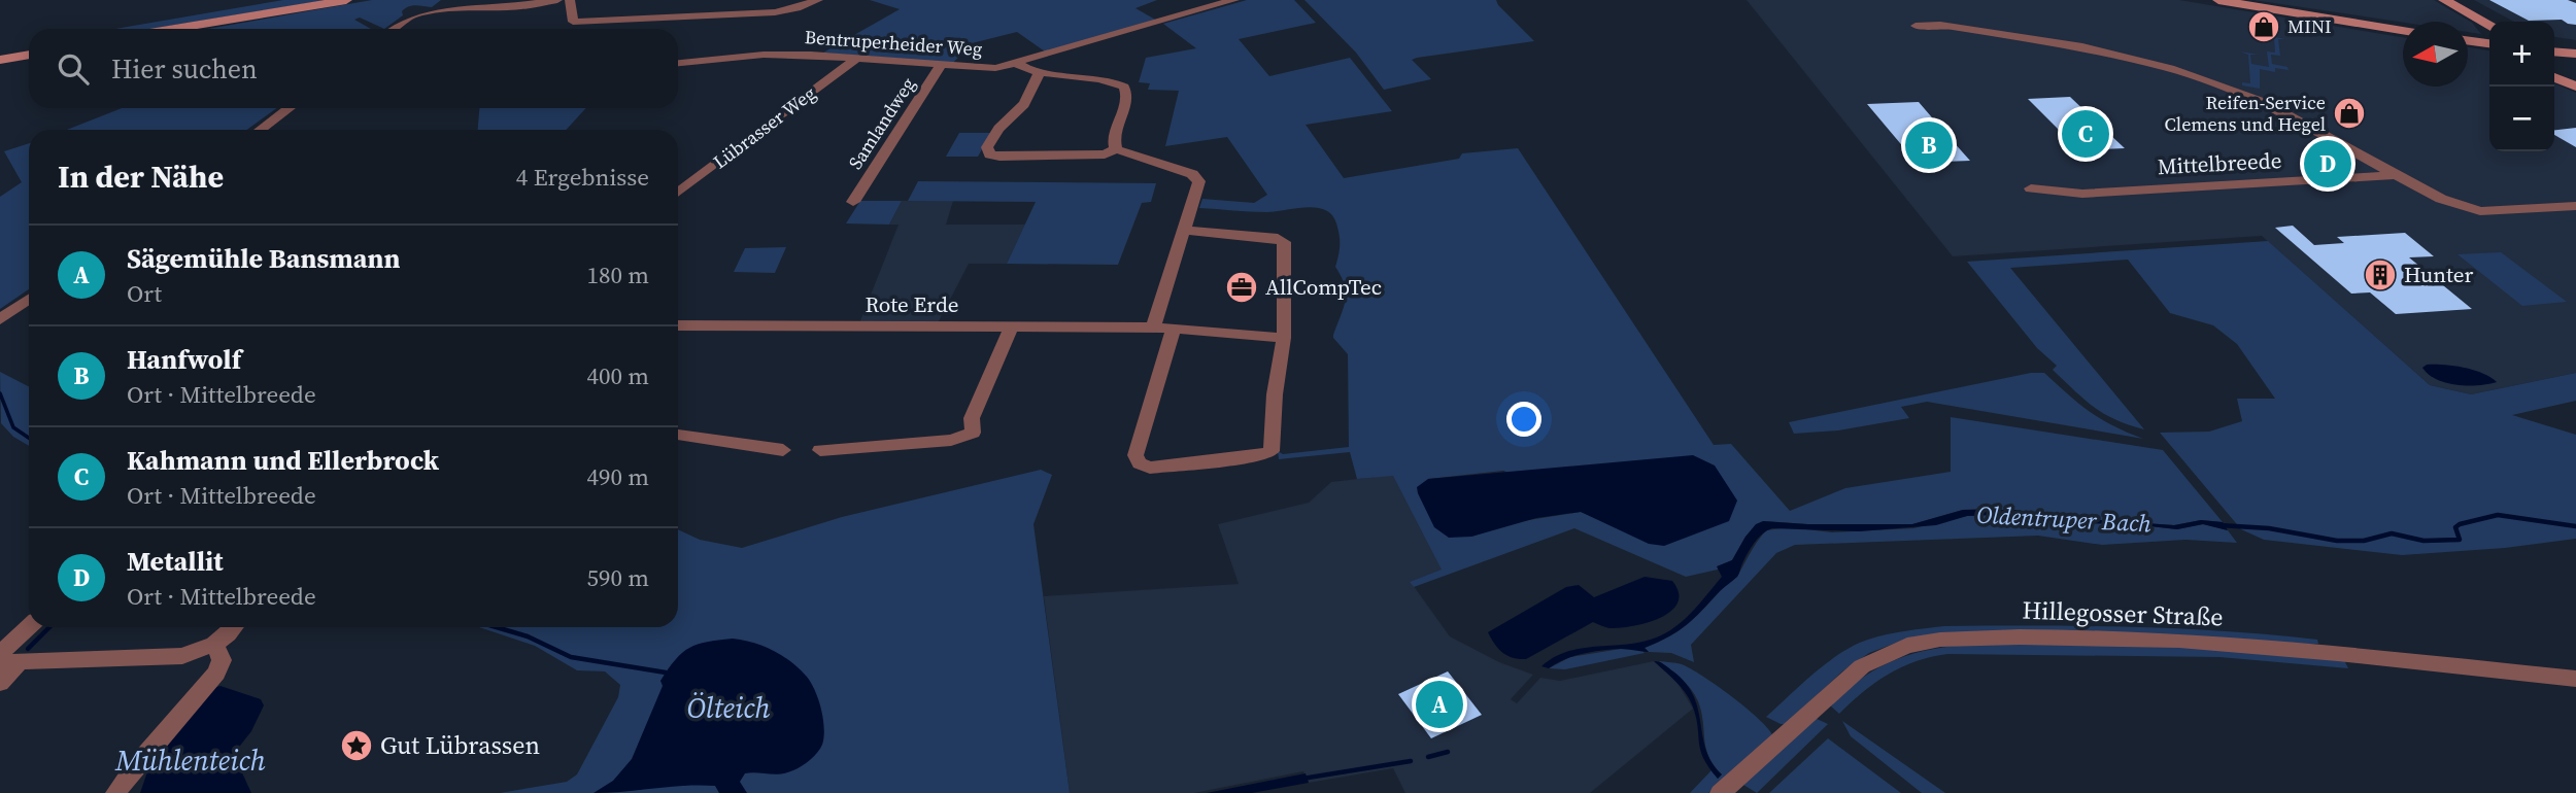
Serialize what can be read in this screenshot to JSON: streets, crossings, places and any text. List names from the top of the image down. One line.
{"streets":{"street":["Bentruperheider Weg","Samlandweg","Lübrasser Weg","Mittelbreede","Rote Erde","Hillegosser Straße"]},"crossings":[["Bentruperheider Weg","Samlandweg"],["Bentruperheider Weg","Lübrasser Weg"]],"water":["Oldentruper Bach","Ölteich","Mühlenteich"],"places":{"shop":["MINI","Reifen-Service Clemens und Hegel"],"building":["Hunter"],"office":["AllCompTec"],"place":["Gut Lübrassen"]},"north":"left","page":{"map_buttons":["+","−"],"search":"Hier suchen","pins":["C","B","D","A"],"heading":["In der Nähe","4 Ergebnisse"],"list":[{"mark":"A","name":"Sägemühle Bansmann","note":"Ort","value":"180 m"},{"mark":"B","name":"Hanfwolf","note":"Ort · Mittelbreede","value":"400 m"},{"mark":"C","name":"Kahmann und Ellerbrock","note":"Ort · Mittelbreede","value":"490 m"},{"mark":"D","name":"Metallit","note":"Ort · Mittelbreede","value":"590 m"}]}}
